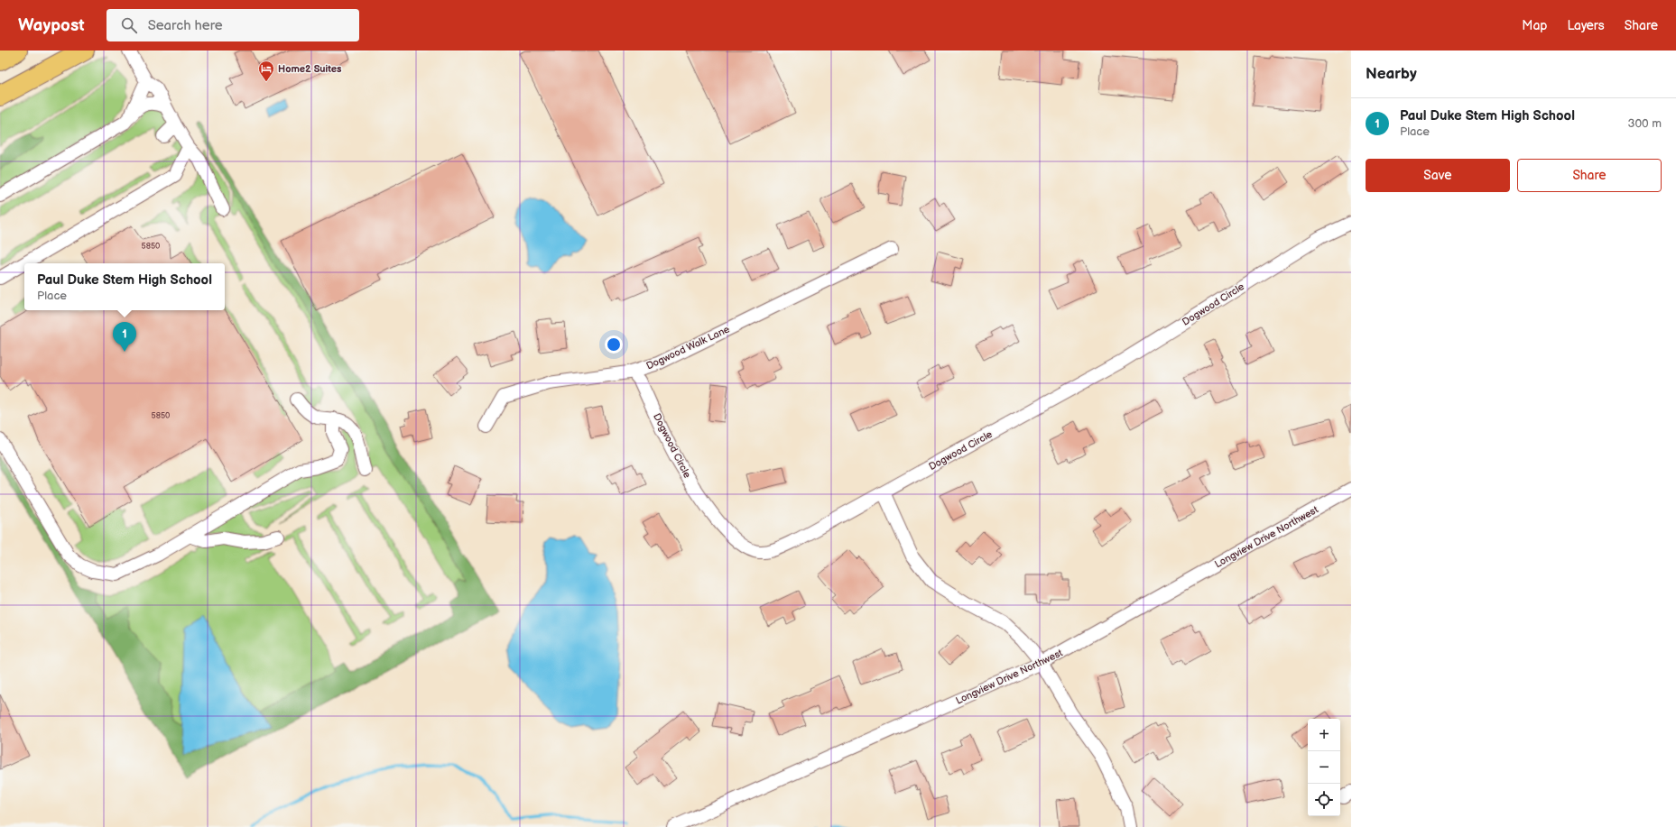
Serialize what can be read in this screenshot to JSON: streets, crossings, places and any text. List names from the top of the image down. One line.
{"streets":{"street":["Dogwood Circle","Dogwood Walk Lane","Longview Drive Northwest"]},"crossings":[["Dogwood Circle","Dogwood Walk Lane"]],"places":{"hotel":["Home2 Suites"]},"house_numbers":["5850","5850"],"page":{"header":"Waypost","search":"Search here","nav":["Map","Layers","Share"],"heading":"Nearby","list":[{"mark":"1","name":"Paul Duke Stem High School","note":"Place","value":"300 m"}],"buttons":["Save","Share"],"popup":["Paul Duke Stem High School","Place"],"pins":"1","map_buttons":["+","−"]}}
